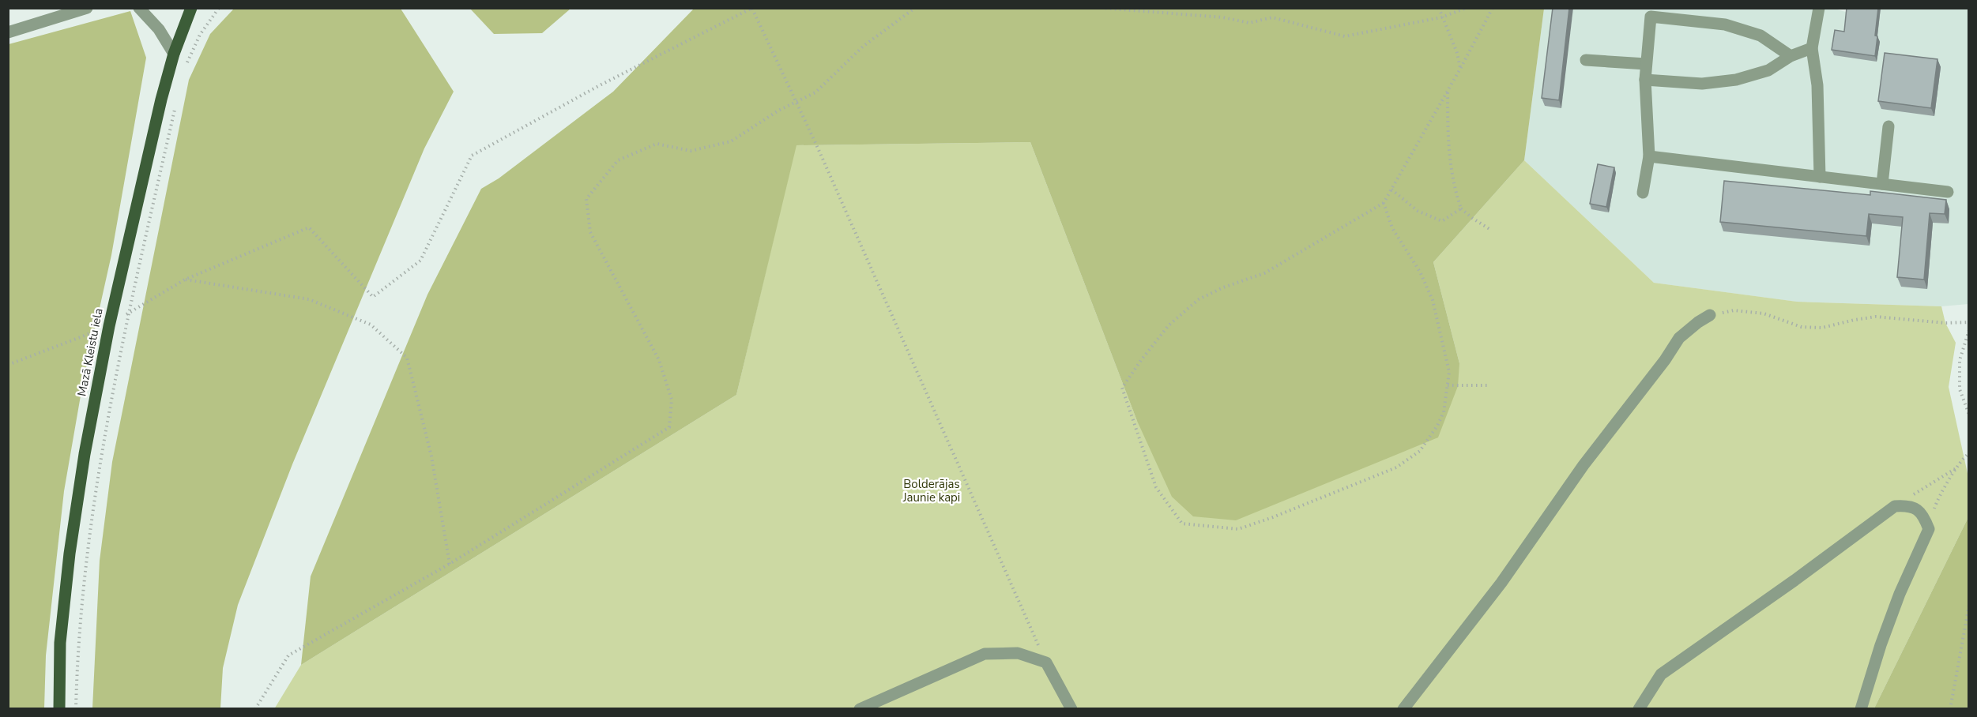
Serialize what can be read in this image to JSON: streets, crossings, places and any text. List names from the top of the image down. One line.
{"streets":{"main road":["Mazā Kleistu iela"]},"parks":["Bolderājas Jaunie kapi"]}
